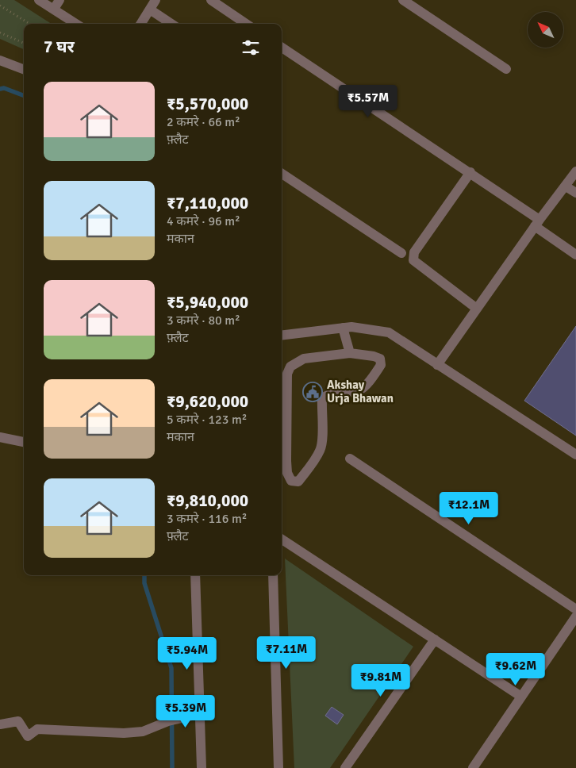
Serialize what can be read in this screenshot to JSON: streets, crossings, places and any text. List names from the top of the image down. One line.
{"places":{"public building":["Akshay Urja Bhawan"]},"north":"top left","page":{"heading":"7 घर","list":[{"name":"₹5,570,000","note":"2 कमरे · 66 m² · फ़्लैट"},{"name":"₹7,110,000","note":"4 कमरे · 96 m² · मकान"},{"name":"₹5,940,000","note":"3 कमरे · 80 m² · फ़्लैट"},{"name":"₹9,620,000","note":"5 कमरे · 123 m² · मकान"},{"name":"₹9,810,000","note":"3 कमरे · 116 m² · फ़्लैट"}],"price":["₹5.57M","₹12.1M","₹7.11M","₹5.94M","₹9.62M","₹9.81M","₹5.39M"]}}
